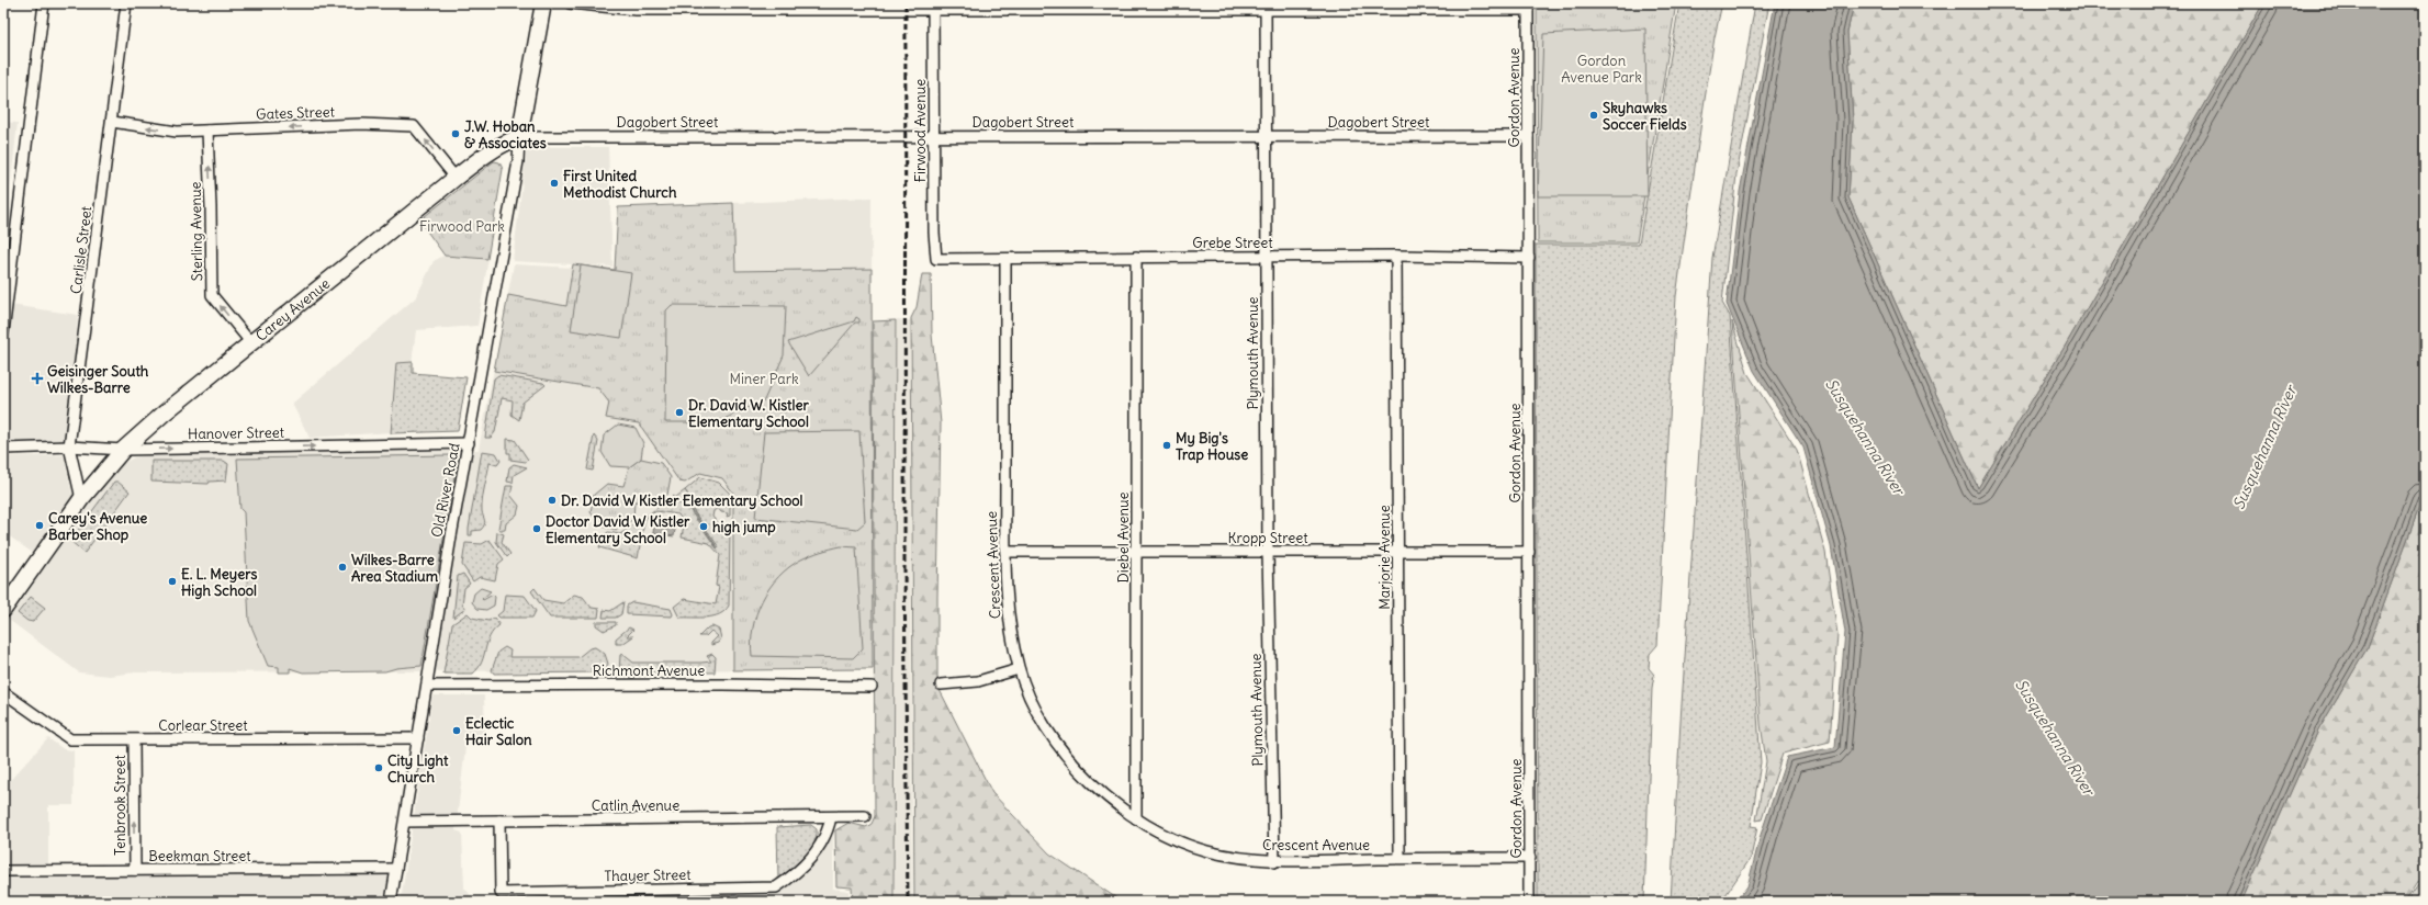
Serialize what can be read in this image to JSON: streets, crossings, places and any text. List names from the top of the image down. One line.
{"streets":{"main road":["Carey Avenue"],"street":["Gordon Avenue","Gates Street","Dagobert Street","Firwood Avenue","Sterling Avenue","Grebe Street","Carlisle Street","Plymouth Avenue","Hanover Street","Old River Road","Diebel Avenue","Kropp Street","Marjorie Avenue","Crescent Avenue","Richmont Avenue","Corlear Street","Tenbrook Street","Catlin Avenue","Beekman Street","Thayer Street"]},"crossings":[["Gordon Avenue","Dagobert Street"],["Gordon Avenue","Grebe Street"],["Gordon Avenue","Kropp Street"],["Gordon Avenue","Crescent Avenue"],["Gates Street","Sterling Avenue"],["Gates Street","Carlisle Street"],["Gates Street","Carey Avenue"],["Dagobert Street","Firwood Avenue"],["Dagobert Street","Carey Avenue"],["Dagobert Street","Plymouth Avenue"],["Dagobert Street","Old River Road"],["Firwood Avenue","Grebe Street"],["Sterling Avenue","Carey Avenue"],["Grebe Street","Plymouth Avenue"],["Grebe Street","Diebel Avenue"],["Grebe Street","Marjorie Avenue"],["Grebe Street","Crescent Avenue"],["Carlisle Street","Carey Avenue"],["Carlisle Street","Hanover Street"],["Carey Avenue","Hanover Street"],["Carey Avenue","Old River Road"],["Plymouth Avenue","Kropp Street"],["Plymouth Avenue","Crescent Avenue"],["Hanover Street","Old River Road"],["Old River Road","Richmont Avenue"],["Old River Road","Corlear Street"],["Old River Road","Catlin Avenue"],["Old River Road","Beekman Street"],["Diebel Avenue","Kropp Street"],["Diebel Avenue","Crescent Avenue"],["Kropp Street","Marjorie Avenue"],["Kropp Street","Crescent Avenue"],["Marjorie Avenue","Crescent Avenue"],["Corlear Street","Tenbrook Street"],["Tenbrook Street","Beekman Street"],["Catlin Avenue","Thayer Street"]],"one_way":["Gates Street","Sterling Avenue","Hanover Street","Tenbrook Street"],"water":["Susquehanna River"],"parks":["Gordon Avenue Park","Firwood Park","Miner Park"],"places":{"other":["Skyhawks Soccer Fields","J.W. Hoban & Associates","First United Methodist Church","Dr. David W. Kistler Elementary School","My Big's Trap House","Dr. David W Kistler Elementary School","Carey's Avenue Barber Shop","high jump","Doctor David W Kistler Elementary School","Wilkes-Barre Area Stadium","E. L. Meyers High School","Eclectic Hair Salon","City Light Church"],"health":["Geisinger South Wilkes-Barre"]}}
